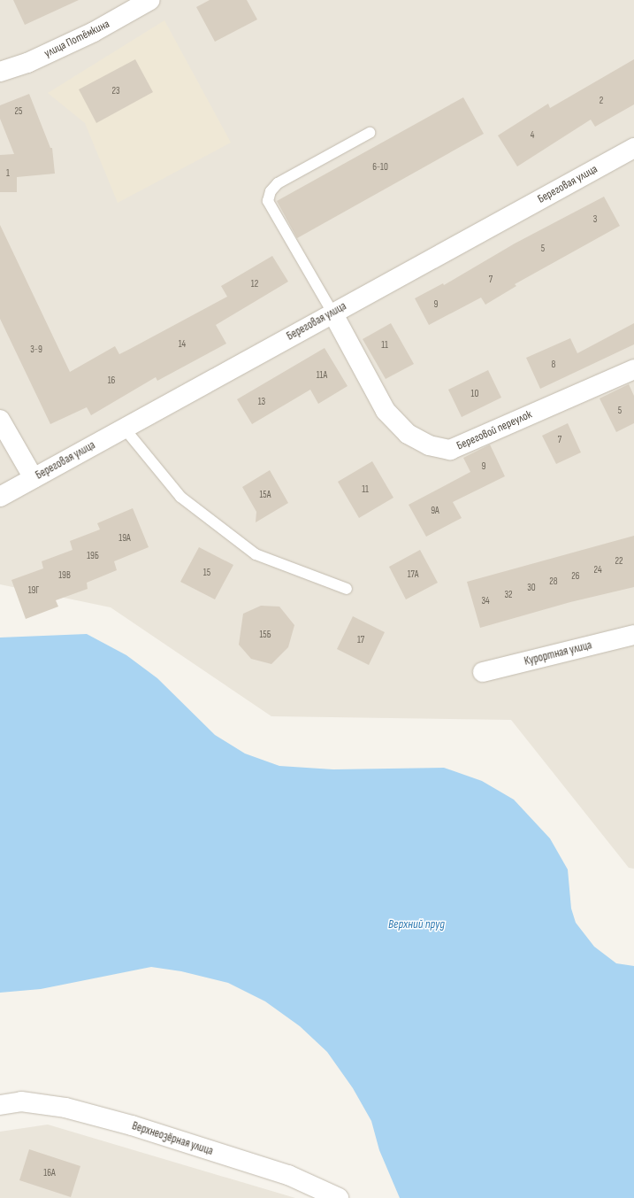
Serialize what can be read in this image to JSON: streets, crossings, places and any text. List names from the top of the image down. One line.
{"streets":{"street":["улица Потёмкина","Береговая улица","Береговой переулок","Курортная улица","Верхнеозёрная улица"]},"crossings":[["Береговая улица","Береговой переулок"]],"water":["Верхний пруд"],"house_numbers":["23","2","25","4","6-10","1","3","5","7","12","9","14","11","3-9","8","11А","16","10","13","5","7","9","11","15А","9А","19А","19Б","22","24","15","17А","19В","26","28","30","19Г","32","34","15Б","17","16А"]}
